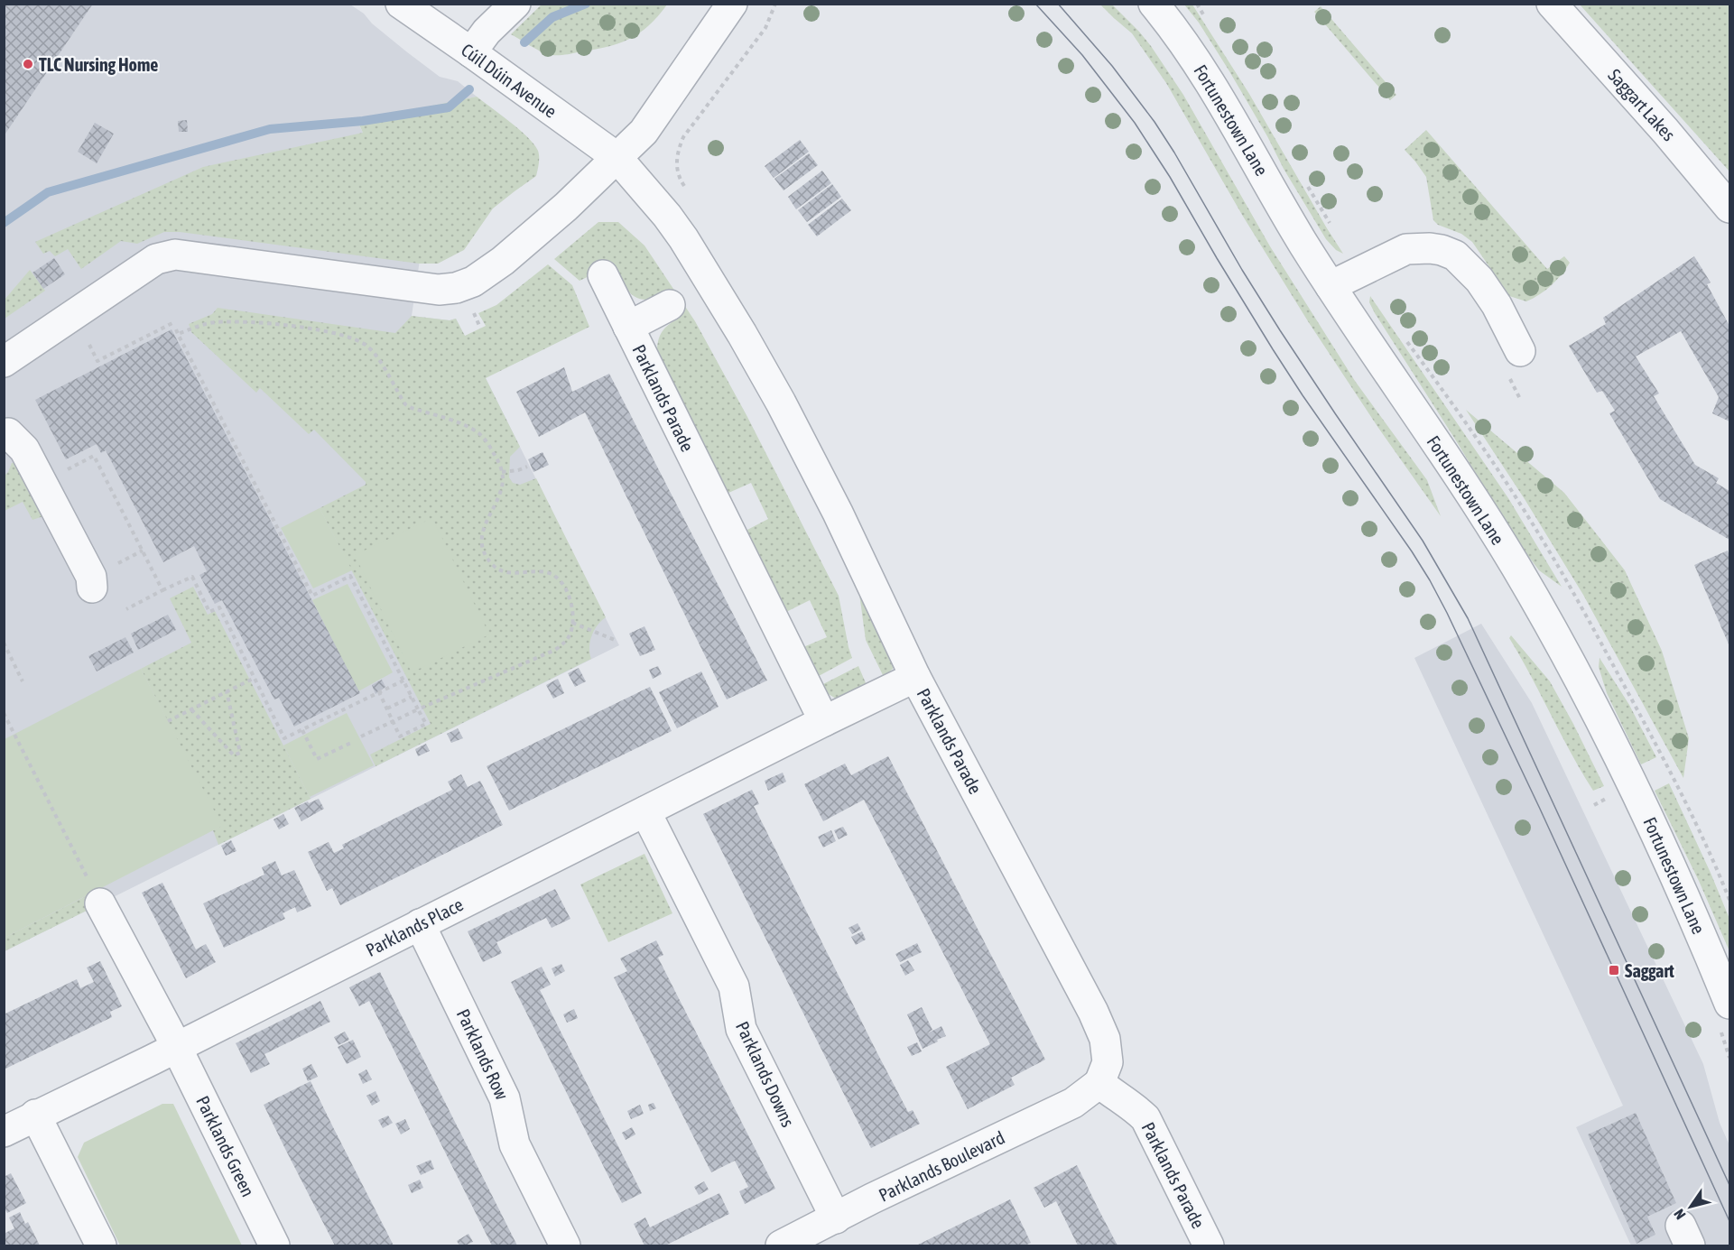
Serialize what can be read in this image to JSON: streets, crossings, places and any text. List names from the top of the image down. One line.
{"streets":{"street":["Cúil Dúin Avenue","Saggart Lakes","Fortunestown Lane","Parklands Parade","Parklands Place","Parklands Row","Parklands Downs","Parklands Green","Parklands Boulevard"]},"crossings":[["Cúil Dúin Avenue","Parklands Parade"],["Parklands Parade","Parklands Place"],["Parklands Parade","Parklands Boulevard"],["Parklands Place","Parklands Row"],["Parklands Place","Parklands Downs"],["Parklands Place","Parklands Green"],["Parklands Downs","Parklands Boulevard"]],"places":{"other":["TLC Nursing Home"],"transit":["Saggart"]},"north":"bottom left"}
